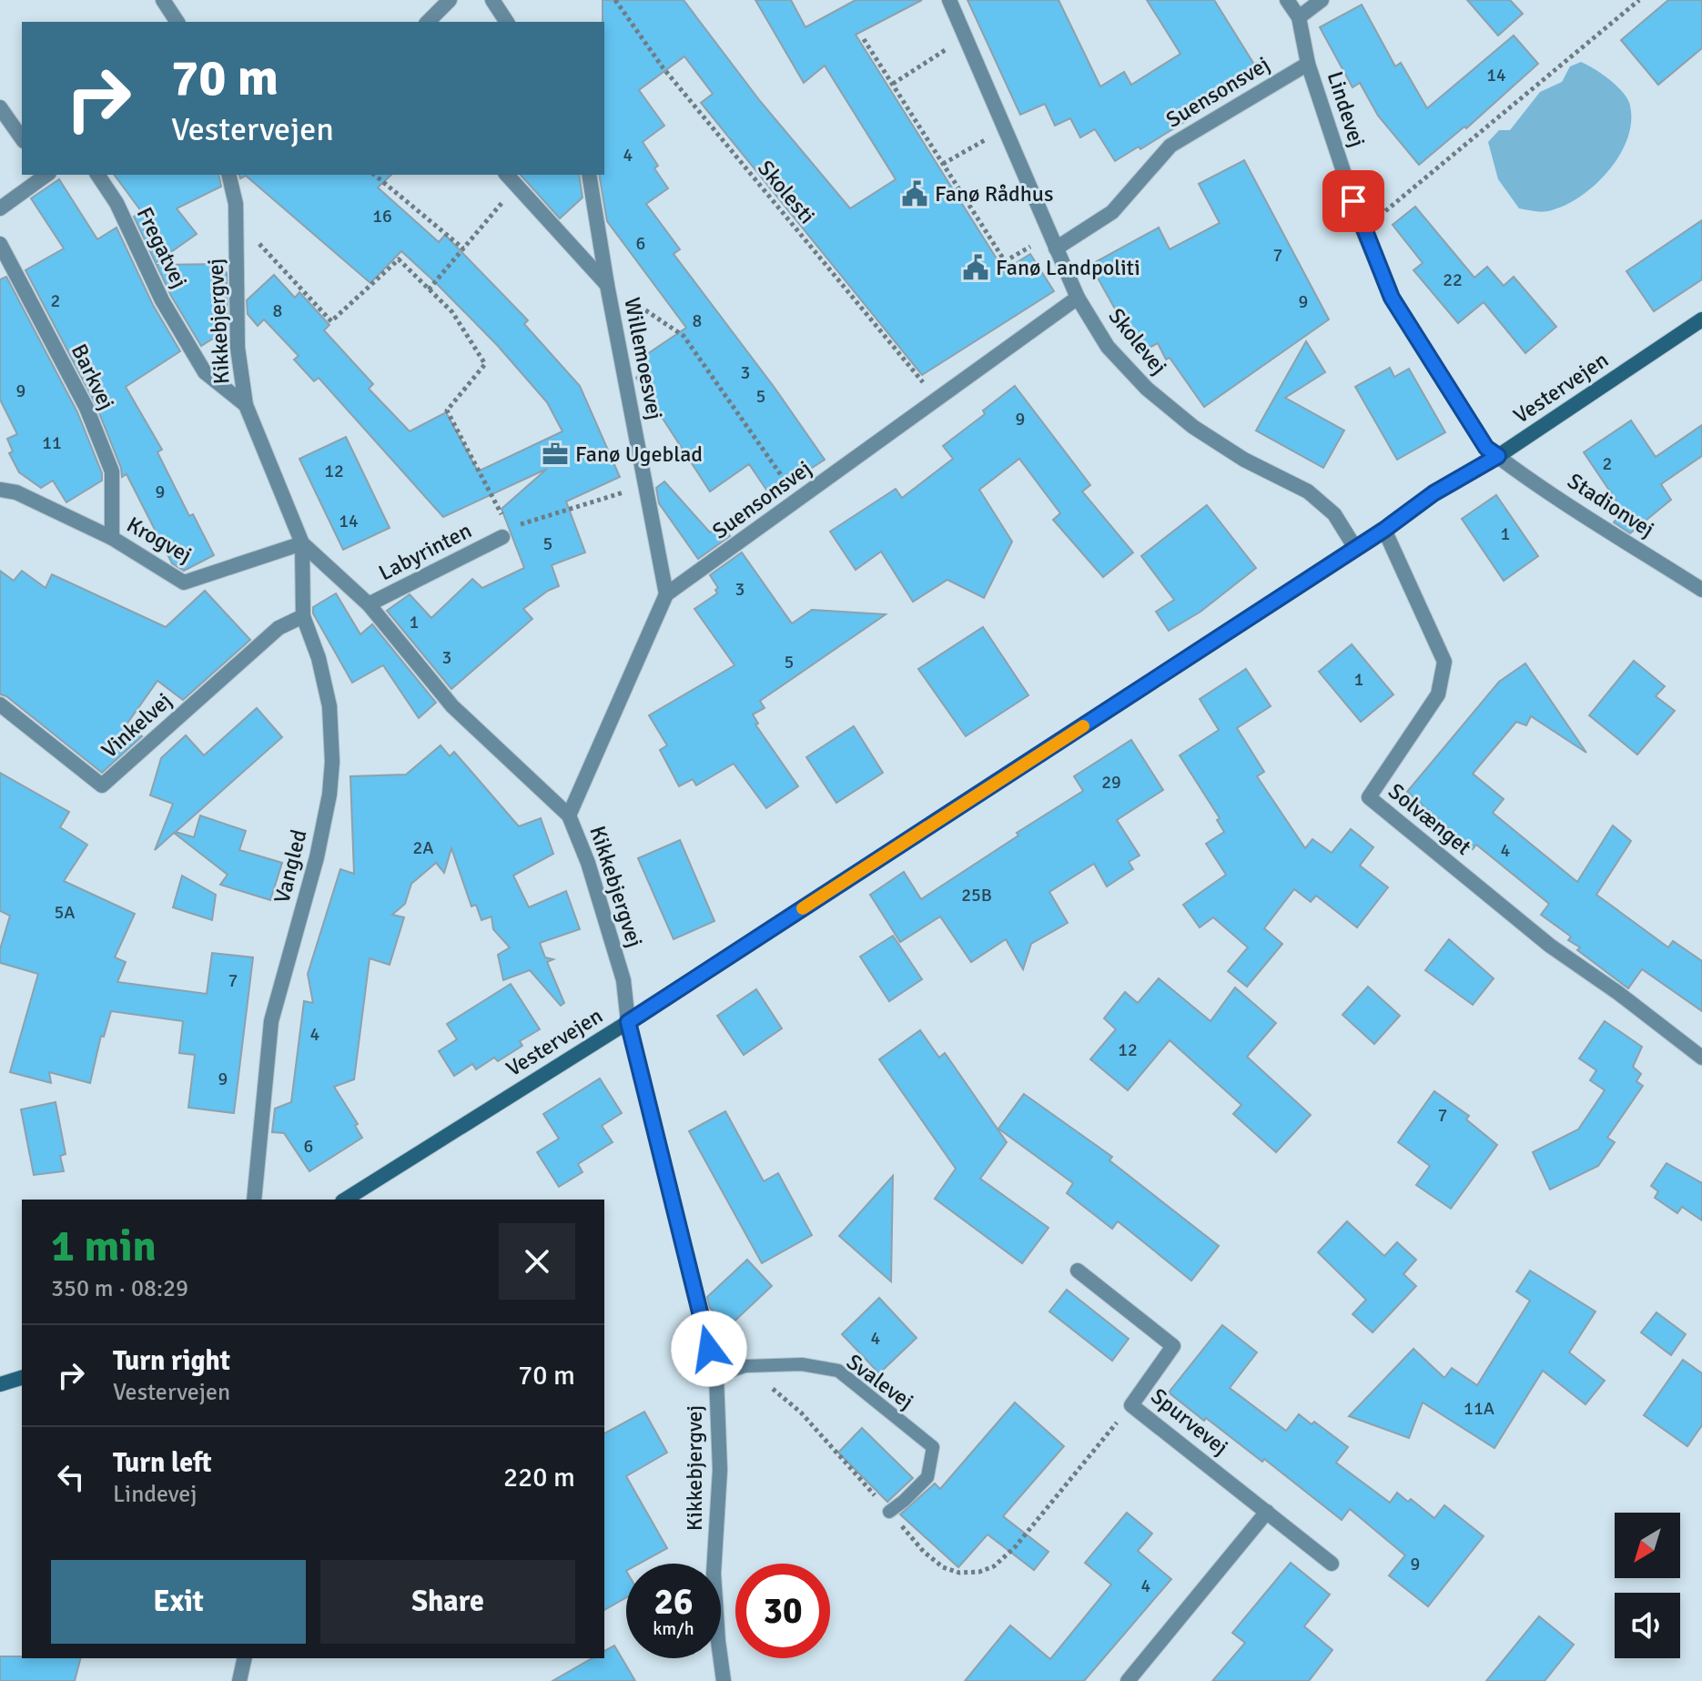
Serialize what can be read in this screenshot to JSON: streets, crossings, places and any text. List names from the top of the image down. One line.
{"streets":{"street":["Suensonsvej","Lindevej","Fregatvej","Kikkebjergvej","Skolevej","Willemoesvej","Barkvej","Vestervejen","Stadionvej","Krogvej","Labyrinten","Vinkelvej","Solvænget","Vangled","Spurvevej"],"lane":["Svalevej"],"path":["Skolesti"]},"crossings":[["Suensonsvej","Lindevej"],["Suensonsvej","Skolesti"],["Suensonsvej","Skolevej"],["Suensonsvej","Willemoesvej"],["Lindevej","Vestervejen"],["Lindevej","Stadionvej"],["Fregatvej","Kikkebjergvej"],["Kikkebjergvej","Vestervejen"],["Kikkebjergvej","Krogvej"],["Kikkebjergvej","Labyrinten"],["Kikkebjergvej","Vangled"],["Kikkebjergvej","Svalevej"],["Skolevej","Vestervejen"],["Barkvej","Krogvej"],["Vestervejen","Stadionvej"],["Vestervejen","Solvænget"],["Krogvej","Vangled"],["Vinkelvej","Vangled"]],"places":{"public building":["Fanø Rådhus","Fanø Landpoliti"],"office":["Fanø Ugeblad"]},"house_numbers":["14","4","16","6","7","22","2","9","8","8","3","9","5","9","11","2","12","9","14","1","5","3","1","3","5","1","29","2A","4","25B","5A","7","4","12","9","7","6","4","11A","9","4"],"north":"bottom left","page":{"turn":["70 m","Vestervejen"],"heading":["1 min","350 m · 08:29"],"list":[{"name":"Turn right","note":"Vestervejen","value":"70 m"},{"name":"Turn left","note":"Lindevej","value":"220 m"}],"buttons":["Exit","Share"],"speed":"26 km/h","limit":"30"}}
